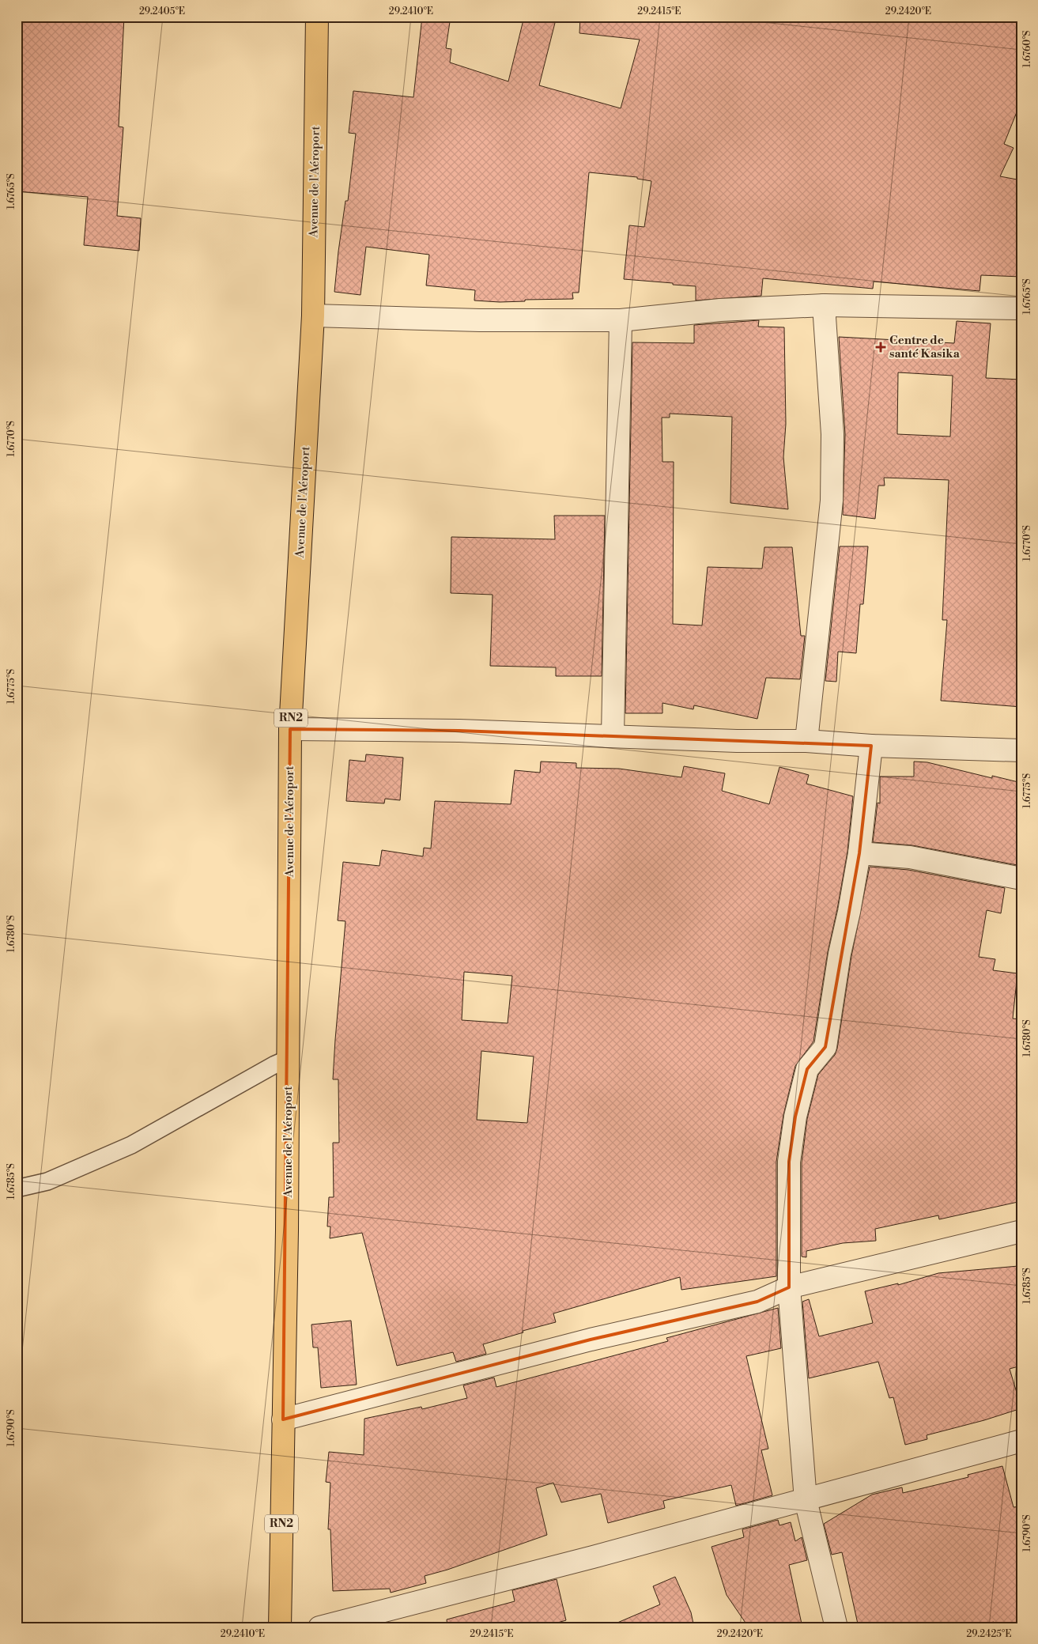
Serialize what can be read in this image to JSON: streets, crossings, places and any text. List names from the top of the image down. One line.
{"streets":{"highway":["Avenue de l'Aéroport","RN2"]},"places":{"health":["Centre de santé Kasika"]},"coordinates":["29.2405°E","29.2410°E","29.2415°E","29.2420°E","1.6760°S","1.6765°S","1.6770°S","1.6775°S","1.6780°S","1.6785°S","1.6790°S","29.2425°E"]}
